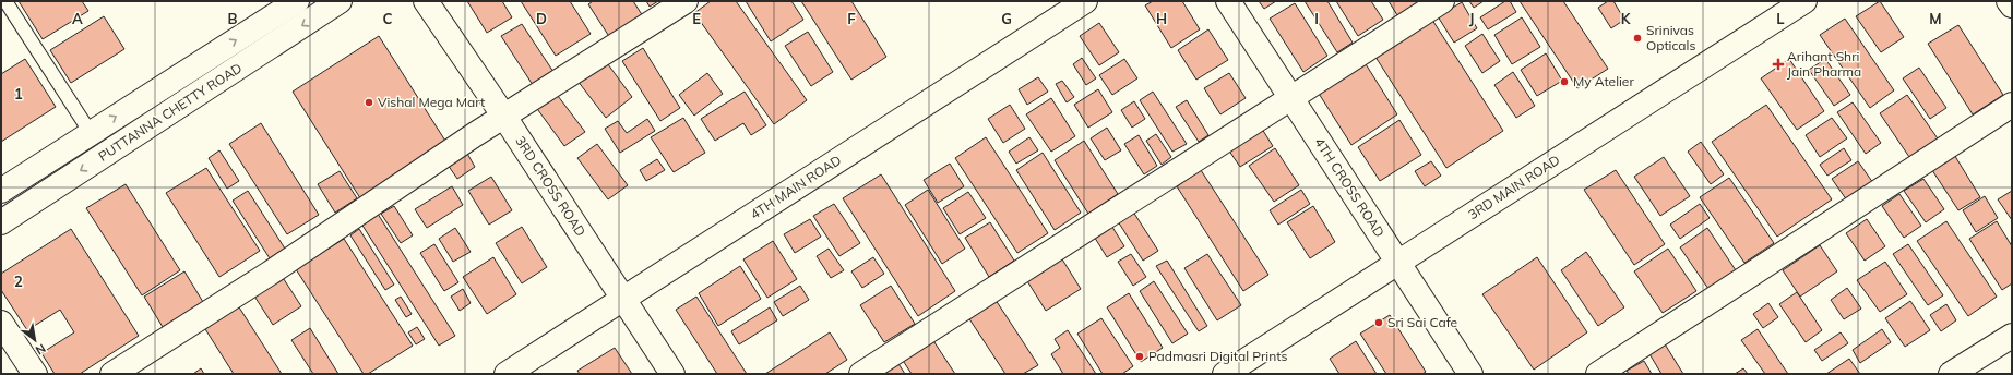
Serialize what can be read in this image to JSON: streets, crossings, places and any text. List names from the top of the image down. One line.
{"streets":{"street":["PUTTANNA CHETTY ROAD","3RD CROSS ROAD","4TH MAIN ROAD","4TH CROSS ROAD","3RD MAIN ROAD"]},"crossings":[["3RD CROSS ROAD","4TH MAIN ROAD"],["4TH CROSS ROAD","3RD MAIN ROAD"]],"places":{"other":["Srinivas Opticals","My Atelier","Vishal Mega Mart","Sri Sai Cafe","Padmasri Digital Prints"],"health":["Arihant Shri Jain Pharma"]},"north":"bottom right","grid":{"columns":["A","B","C","D","E","F","G","H","I","J","K","L","M"],"rows":["1","2"]}}
